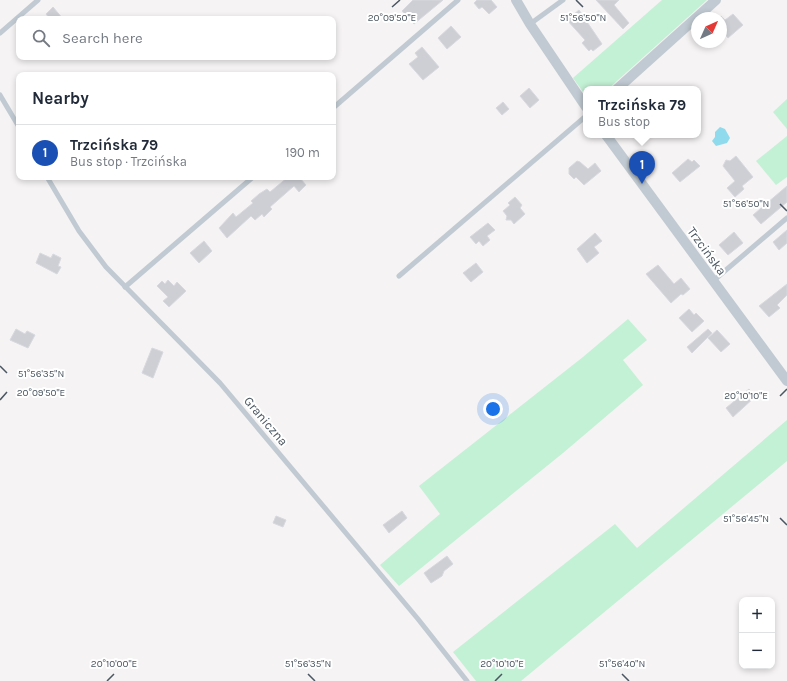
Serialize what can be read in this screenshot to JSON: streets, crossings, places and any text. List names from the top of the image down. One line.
{"streets":{"street":["Trzcińska"],"lane":["Graniczna"]},"north":"top right","page":{"search":"Search here","heading":"Nearby","popup":["Trzcińska 79","Bus stop"],"list":[{"mark":"1","name":"Trzcińska 79","note":"Bus stop · Trzcińska","value":"190 m"}],"pins":"1","map_buttons":["+","−"]},"coordinates":["51°56'50\"N","20°09'50\"E","51°56'35\"N","20°10'10\"E","51°56'45\"N","20°10'00\"E","51°56'40\"N"]}
